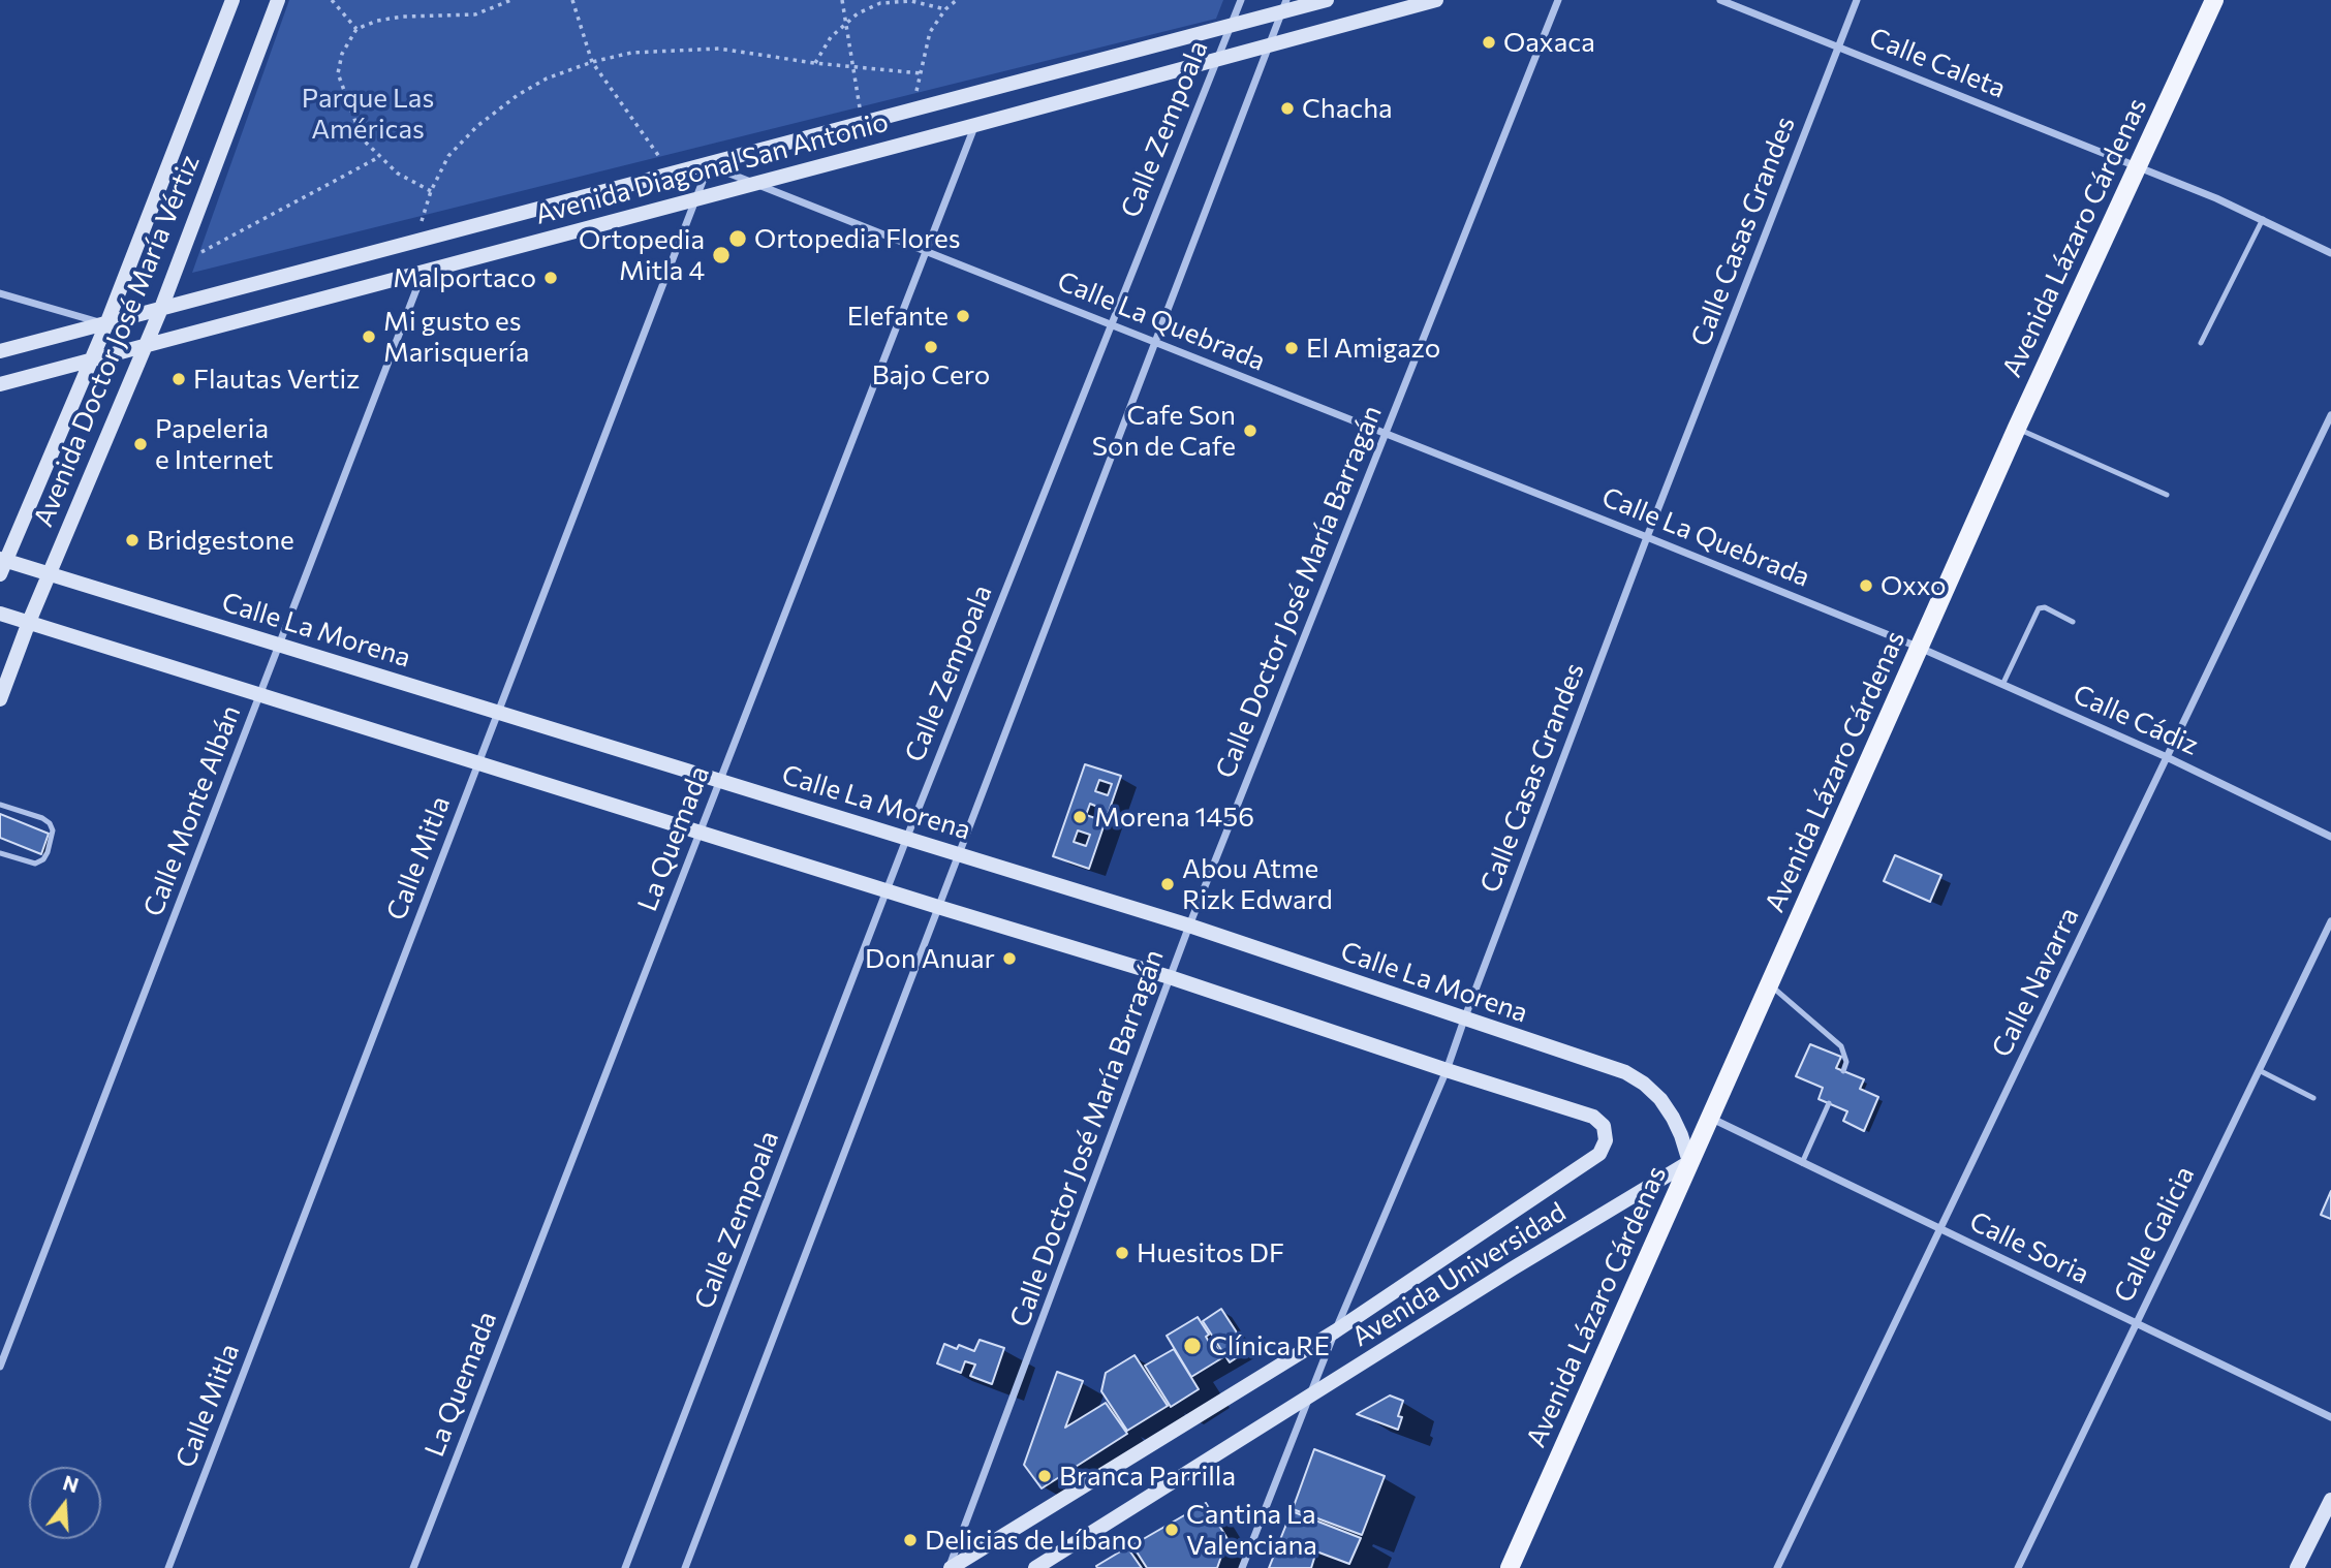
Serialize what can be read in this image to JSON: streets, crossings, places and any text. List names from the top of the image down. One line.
{"streets":{"main road":["Avenida Lázaro Cárdenas"],"street":["Calle Caleta","Calle Zempoala","Avenida Diagonal San Antonio","Calle Casas Grandes","Calle La Quebrada","Avenida Doctor José María Vértiz","Calle Doctor José María Barragán","Calle La Morena","Calle Cádiz","Calle Monte Albán","La Quemada","Calle Mitla","Calle Navarra","Calle Galicia","Calle Soria","Avenida Universidad"]},"crossings":[["Calle Caleta","Calle Casas Grandes"],["Calle Caleta","Avenida Lázaro Cárdenas"],["Calle Zempoala","Avenida Diagonal San Antonio"],["Calle Zempoala","Calle La Quebrada"],["Calle Zempoala","Calle La Morena"],["Avenida Diagonal San Antonio","Calle La Quebrada"],["Avenida Diagonal San Antonio","Avenida Doctor José María Vértiz"],["Avenida Diagonal San Antonio","Calle Monte Albán"],["Avenida Diagonal San Antonio","La Quemada"],["Avenida Diagonal San Antonio","Calle Mitla"],["Calle Casas Grandes","Calle La Quebrada"],["Calle Casas Grandes","Calle La Morena"],["Calle Casas Grandes","Avenida Universidad"],["Avenida Lázaro Cárdenas","Calle La Quebrada"],["Avenida Lázaro Cárdenas","Calle La Morena"],["Avenida Lázaro Cárdenas","Calle Cádiz"],["Avenida Lázaro Cárdenas","Calle Soria"],["Avenida Lázaro Cárdenas","Avenida Universidad"],["Calle La Quebrada","Calle Doctor José María Barragán"],["Calle La Quebrada","Calle Cádiz"],["Calle La Quebrada","La Quemada"],["Calle La Quebrada","Calle Mitla"],["Avenida Doctor José María Vértiz","Calle La Morena"],["Calle Doctor José María Barragán","Calle La Morena"],["Calle Doctor José María Barragán","Avenida Universidad"],["Calle La Morena","Calle Monte Albán"],["Calle La Morena","La Quemada"],["Calle La Morena","Calle Mitla"],["Calle La Morena","Avenida Universidad"],["Calle Cádiz","Calle Navarra"],["Calle Navarra","Calle Soria"],["Calle Galicia","Calle Soria"]],"parks":["Parque Las Américas"],"places":["Oaxaca","Chacha","Ortopedia Flores","Ortopedia Mitla 4","Malportaco","Elefante","Mi gusto es Marisquería","Bajo Cero","El Amigazo","Flautas Vertiz","Cafe Son Son de Cafe","Papeleria e Internet","Bridgestone","Oxxo","Morena 1456","Abou Atme Rizk Edward","Don Anuar","Huesitos DF","Clínica RE","Branca Parrilla","Cantina La Valenciana","Delicias de Líbano"],"north":"top"}
